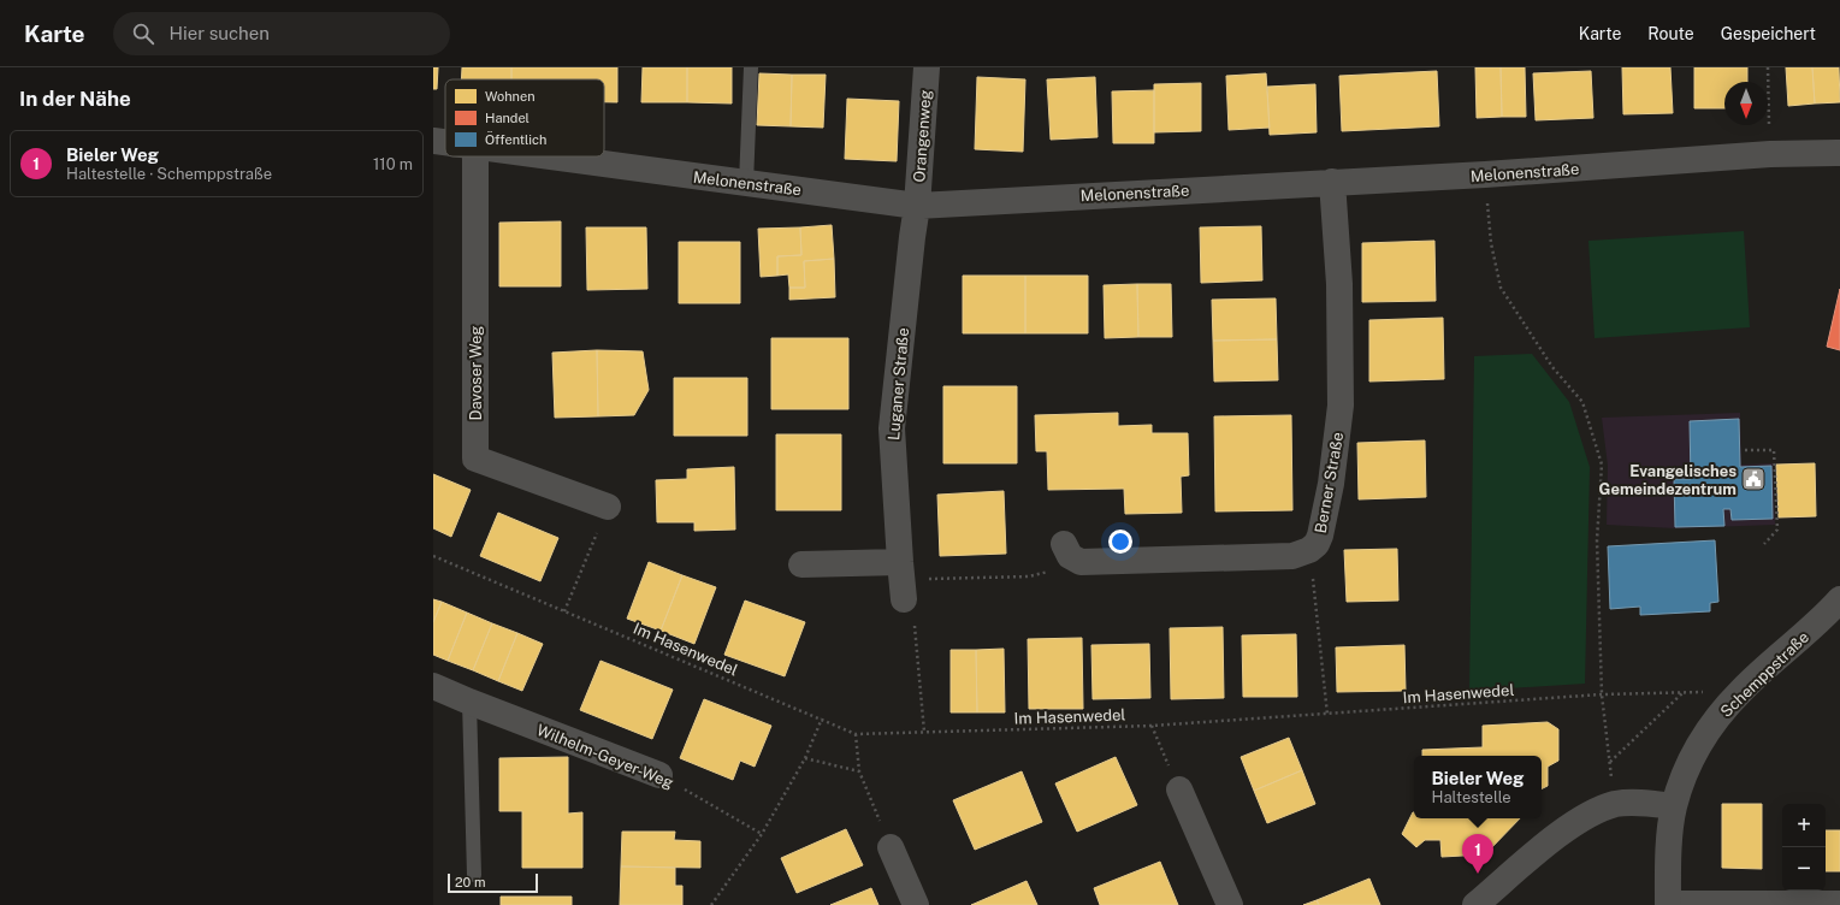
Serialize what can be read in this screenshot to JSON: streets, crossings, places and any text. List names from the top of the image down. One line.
{"streets":{"street":["Orangenweg","Melonenstraße","Davoser Weg","Luganer Straße","Berner Straße","Schemppstraße","Wilhelm-Geyer-Weg"],"path":["Im Hasenwedel"]},"crossings":[["Orangenweg","Melonenstraße"],["Orangenweg","Luganer Straße"],["Melonenstraße","Luganer Straße"],["Melonenstraße","Berner Straße"],["Im Hasenwedel","Schemppstraße"]],"places":{"public building":["Evangelisches Gemeindezentrum"]},"legend":["Wohnen","Handel","Öffentlich"],"scale_bar":"20 m","north":"bottom","page":{"header":"Karte","search":"Hier suchen","nav":["Karte","Route","Gespeichert"],"heading":"In der Nähe","list":[{"mark":"1","name":"Bieler Weg","note":"Haltestelle · Schemppstraße","value":"110 m"}],"popup":["Bieler Weg","Haltestelle"],"map_buttons":["+","−"],"pins":"1","scale":"20 m"}}
